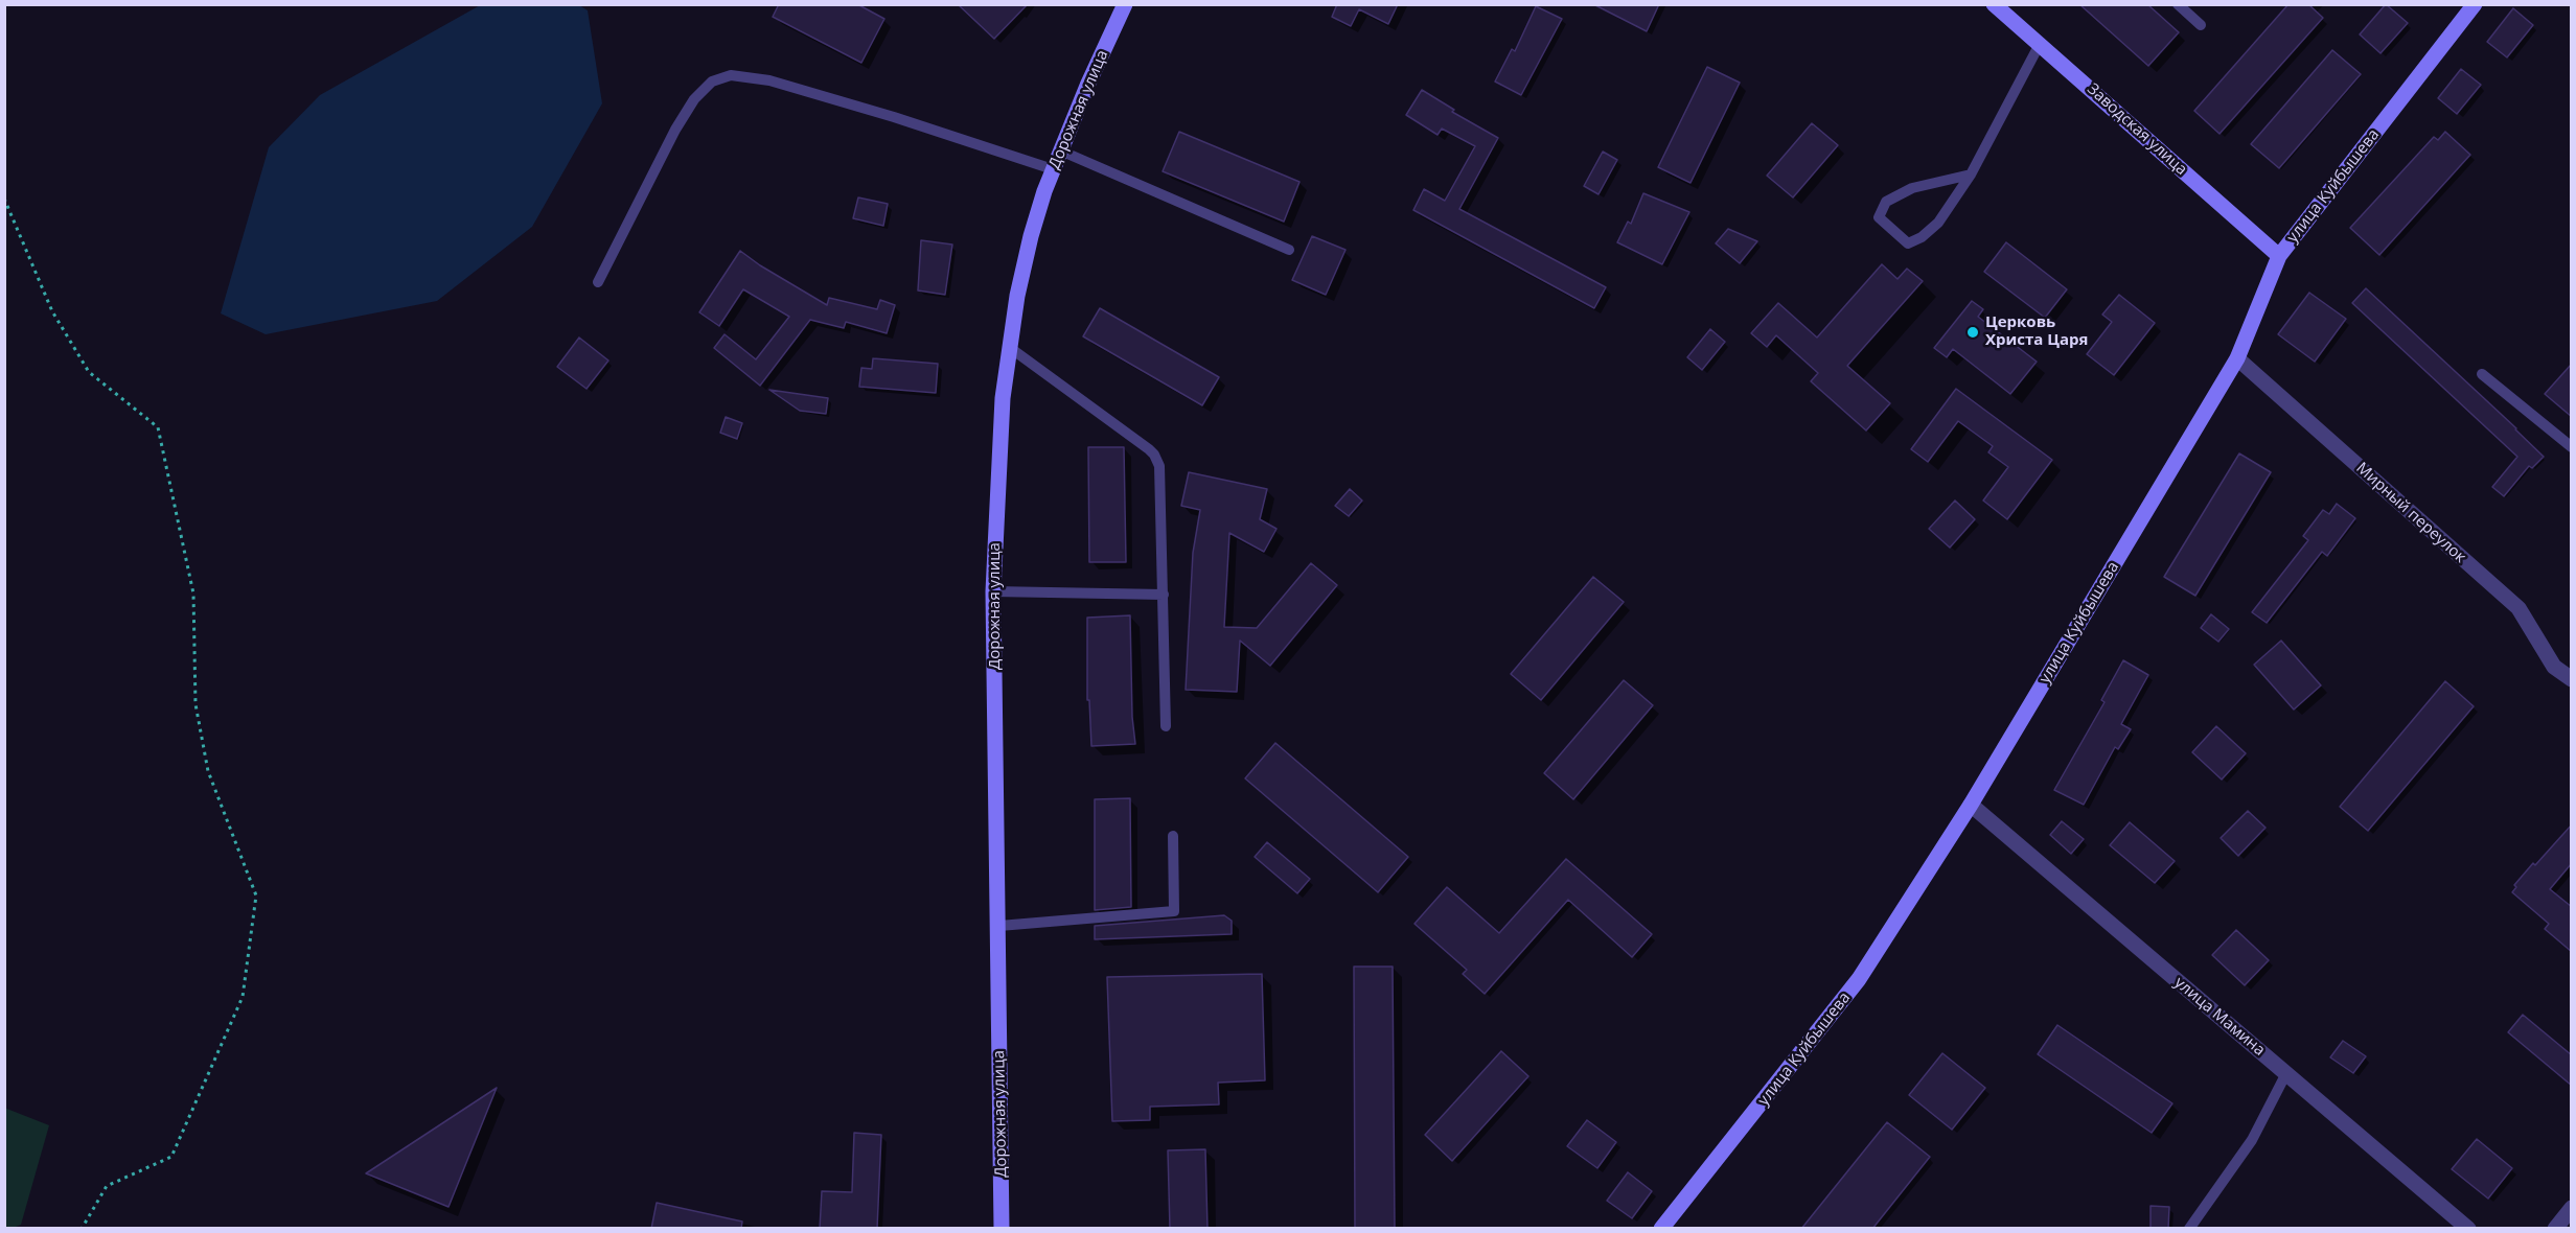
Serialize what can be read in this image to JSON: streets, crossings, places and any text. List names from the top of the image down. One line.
{"streets":{"street":["Дорожная улица","Заводская улица","улица Куйбышева","Мирный переулок","улица Мамина"]},"crossings":[["Заводская улица","улица Куйбышева"],["улица Куйбышева","Мирный переулок"],["улица Куйбышева","улица Мамина"]],"places":["Церковь Христа Царя"]}
